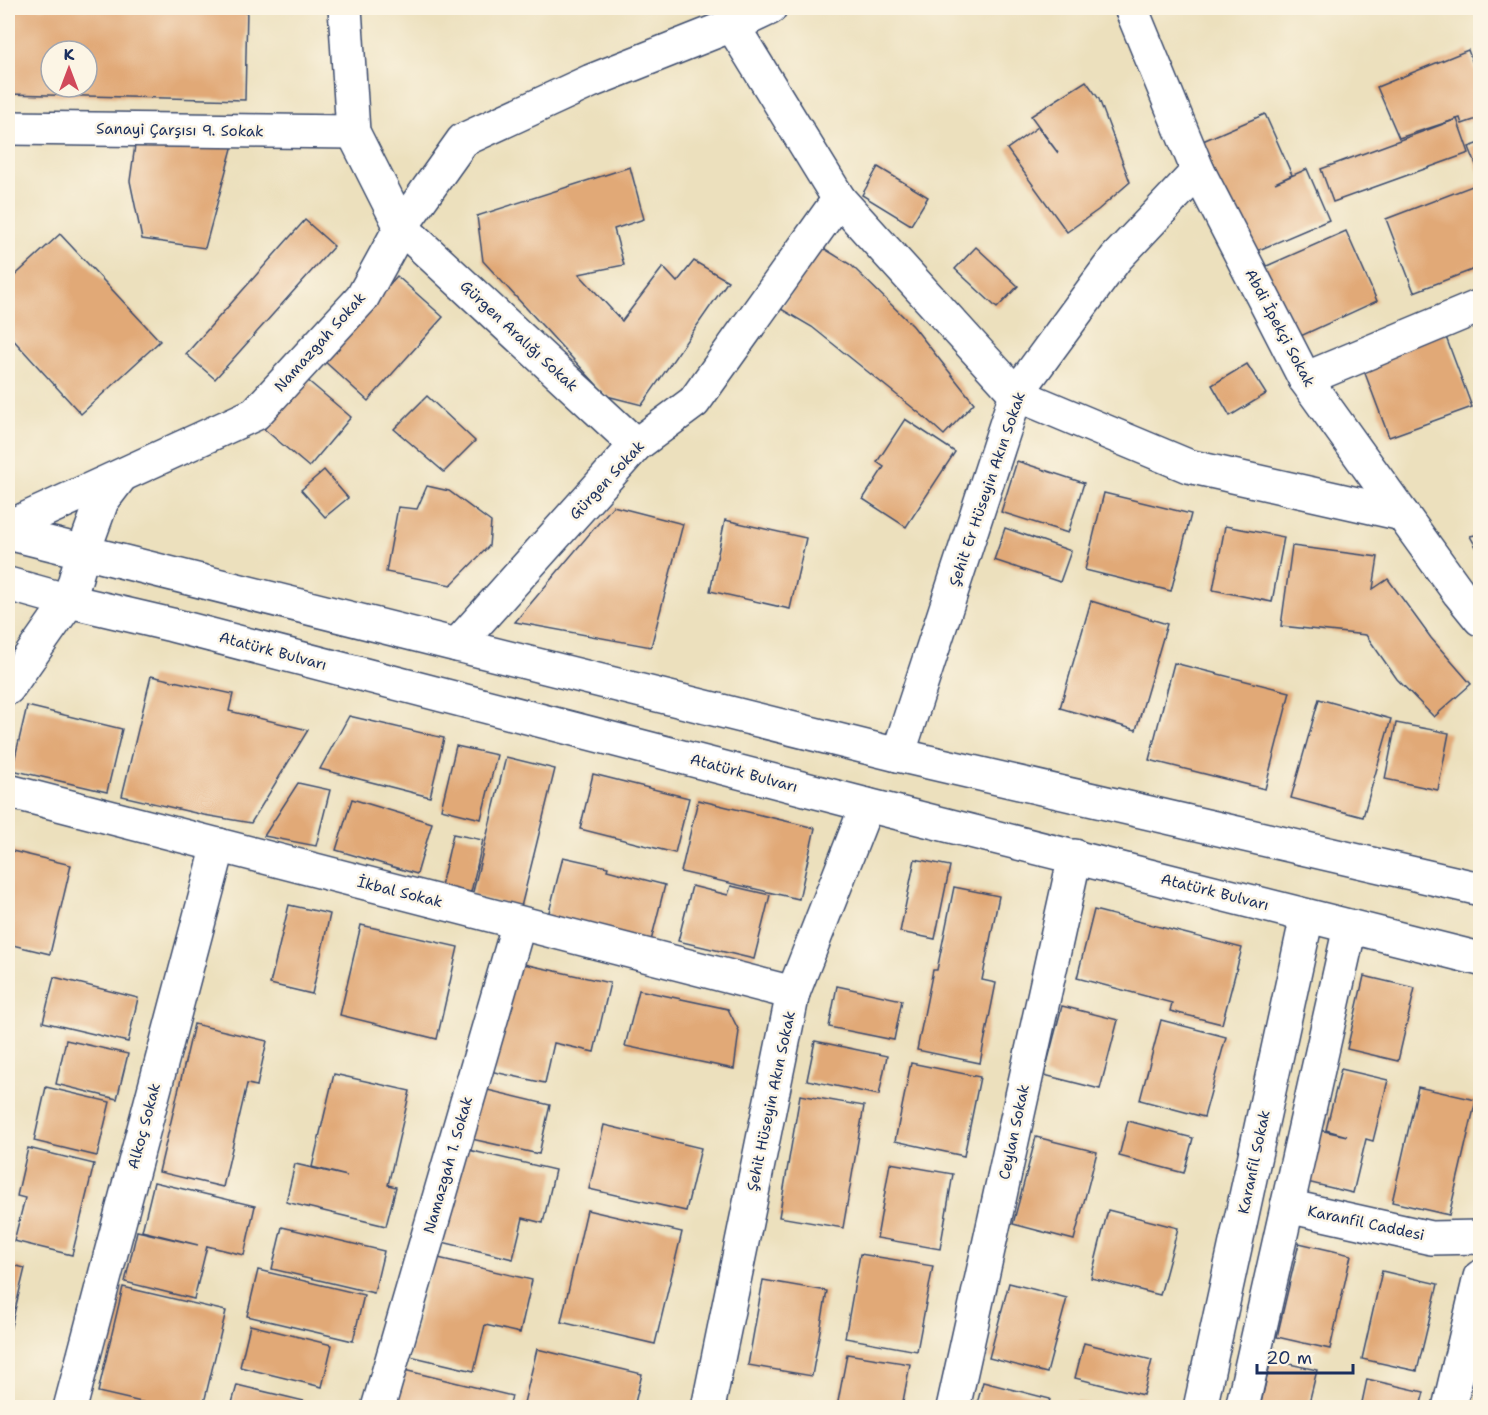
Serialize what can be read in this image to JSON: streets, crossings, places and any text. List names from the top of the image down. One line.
{"streets":{"street":["Sanayi Çarşısı 9. Sokak","Abdi İpekçi Sokak","Gürgen Aralığı Sokak","Namazgah Sokak","Gürgen Sokak","Şehit Er Hüseyin Akın Sokak","Atatürk Bulvarı","İkbal Sokak","Şehit Hüseyin Akın Sokak","Alkoç Sokak","Ceylan Sokak","Karanfil Sokak","Namazgah 1. Sokak","Karanfil Caddesi"]},"crossings":[["Abdi İpekçi Sokak","Şehit Er Hüseyin Akın Sokak"],["Gürgen Aralığı Sokak","Namazgah Sokak"],["Gürgen Aralığı Sokak","Gürgen Sokak"],["Namazgah Sokak","Atatürk Bulvarı"],["Atatürk Bulvarı","Şehit Hüseyin Akın Sokak"],["Atatürk Bulvarı","Ceylan Sokak"],["Atatürk Bulvarı","Karanfil Sokak"],["İkbal Sokak","Şehit Hüseyin Akın Sokak"],["İkbal Sokak","Alkoç Sokak"],["İkbal Sokak","Namazgah 1. Sokak"]],"scale_bar":"20 m","north":"top"}
